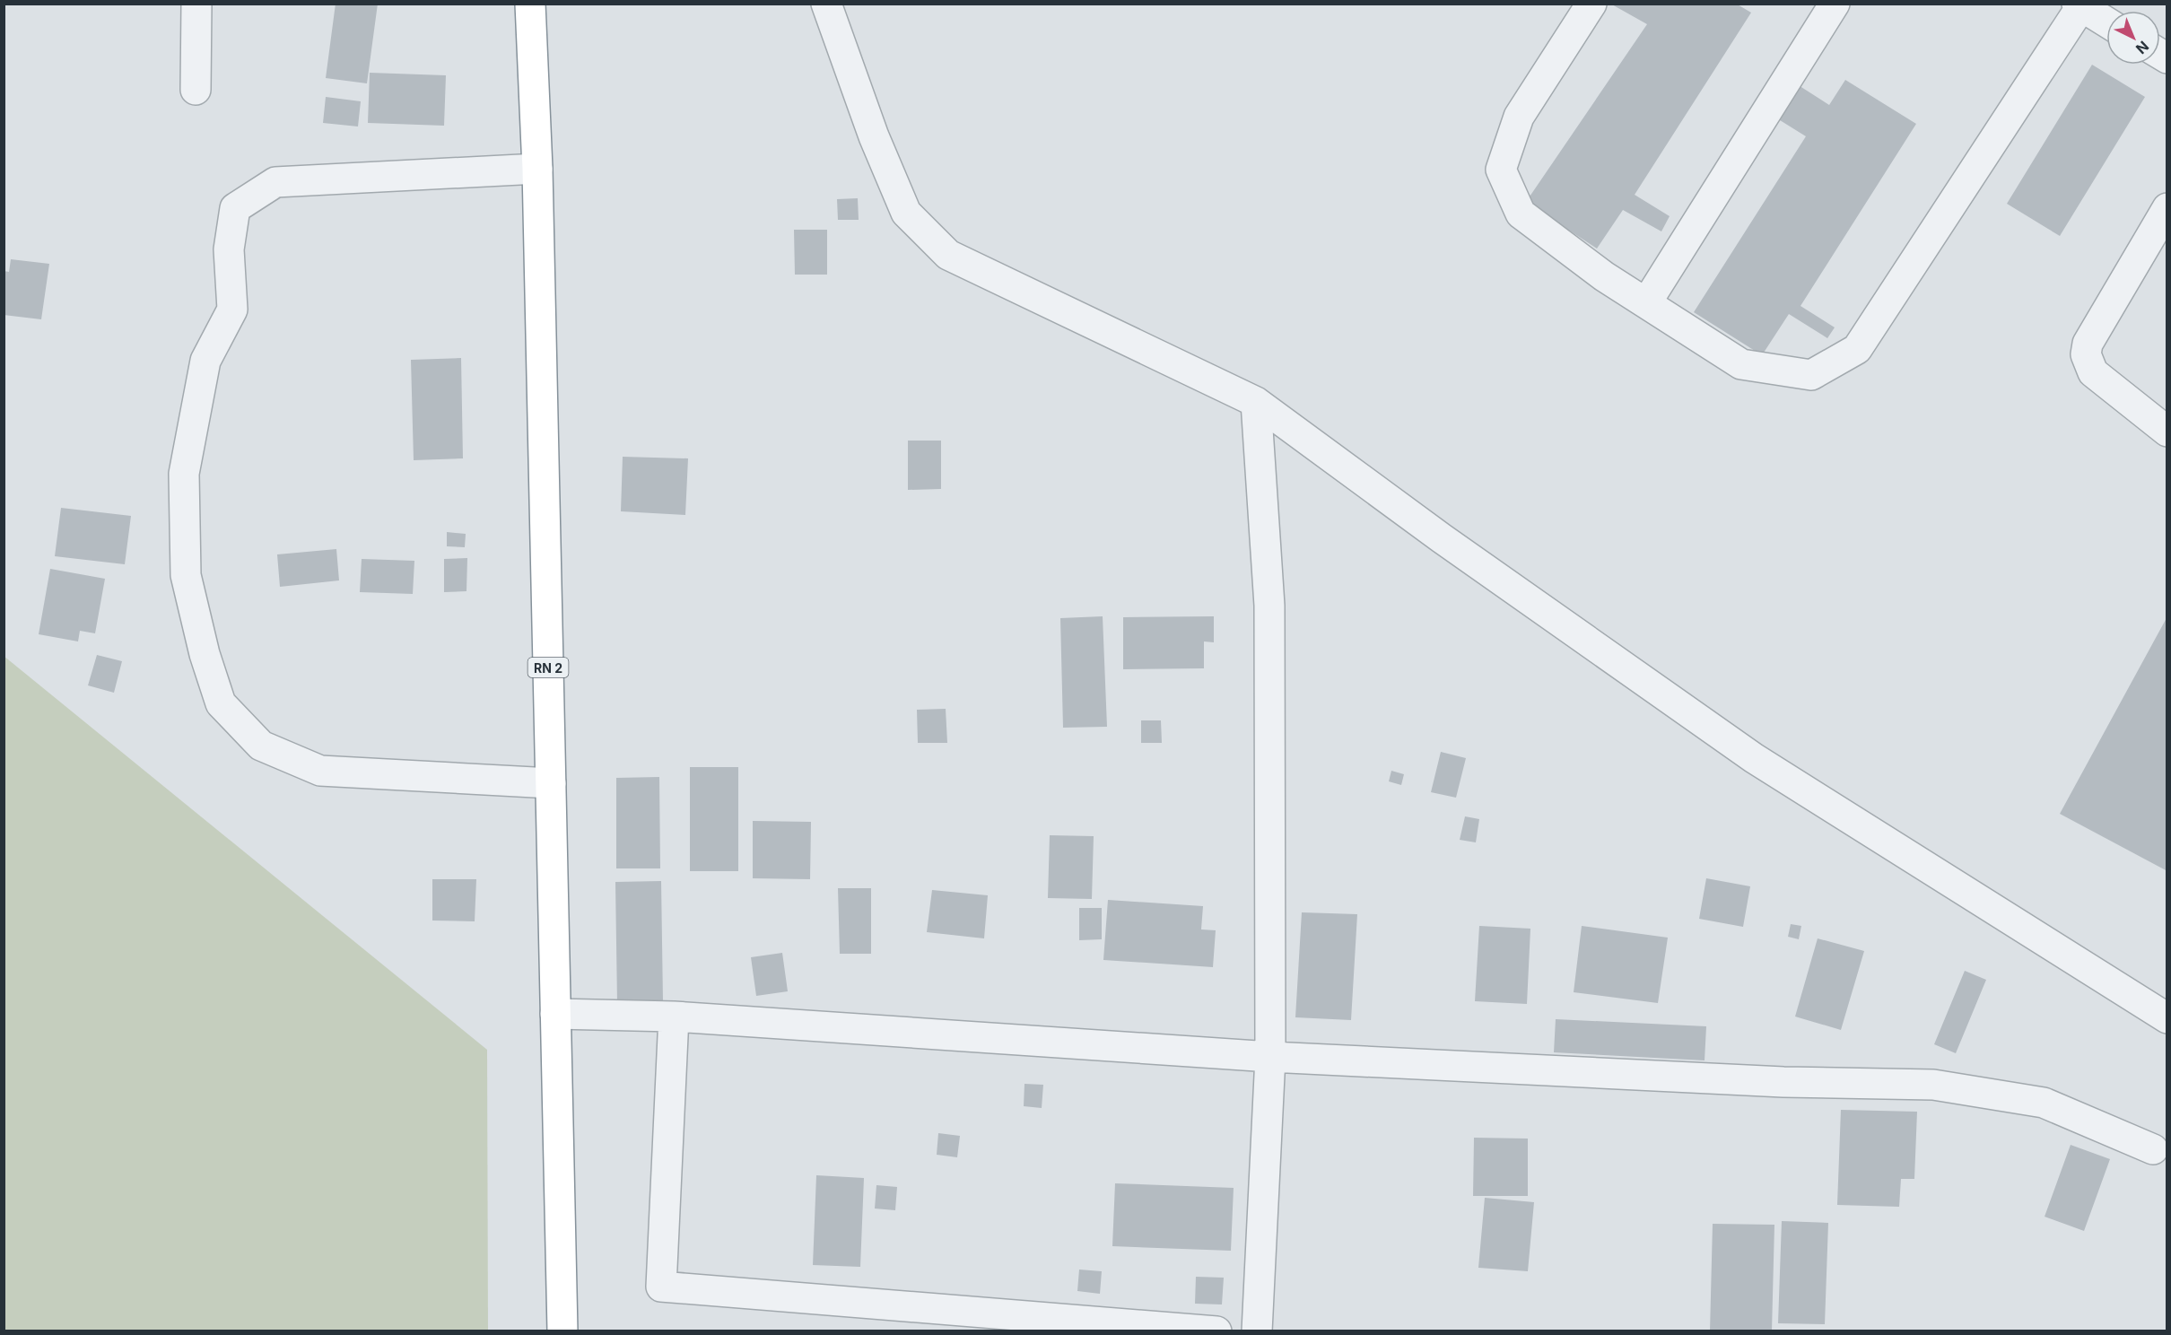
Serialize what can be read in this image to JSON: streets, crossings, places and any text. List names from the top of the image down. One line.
{"streets":{"highway":["RN 2"]},"north":"bottom right"}
